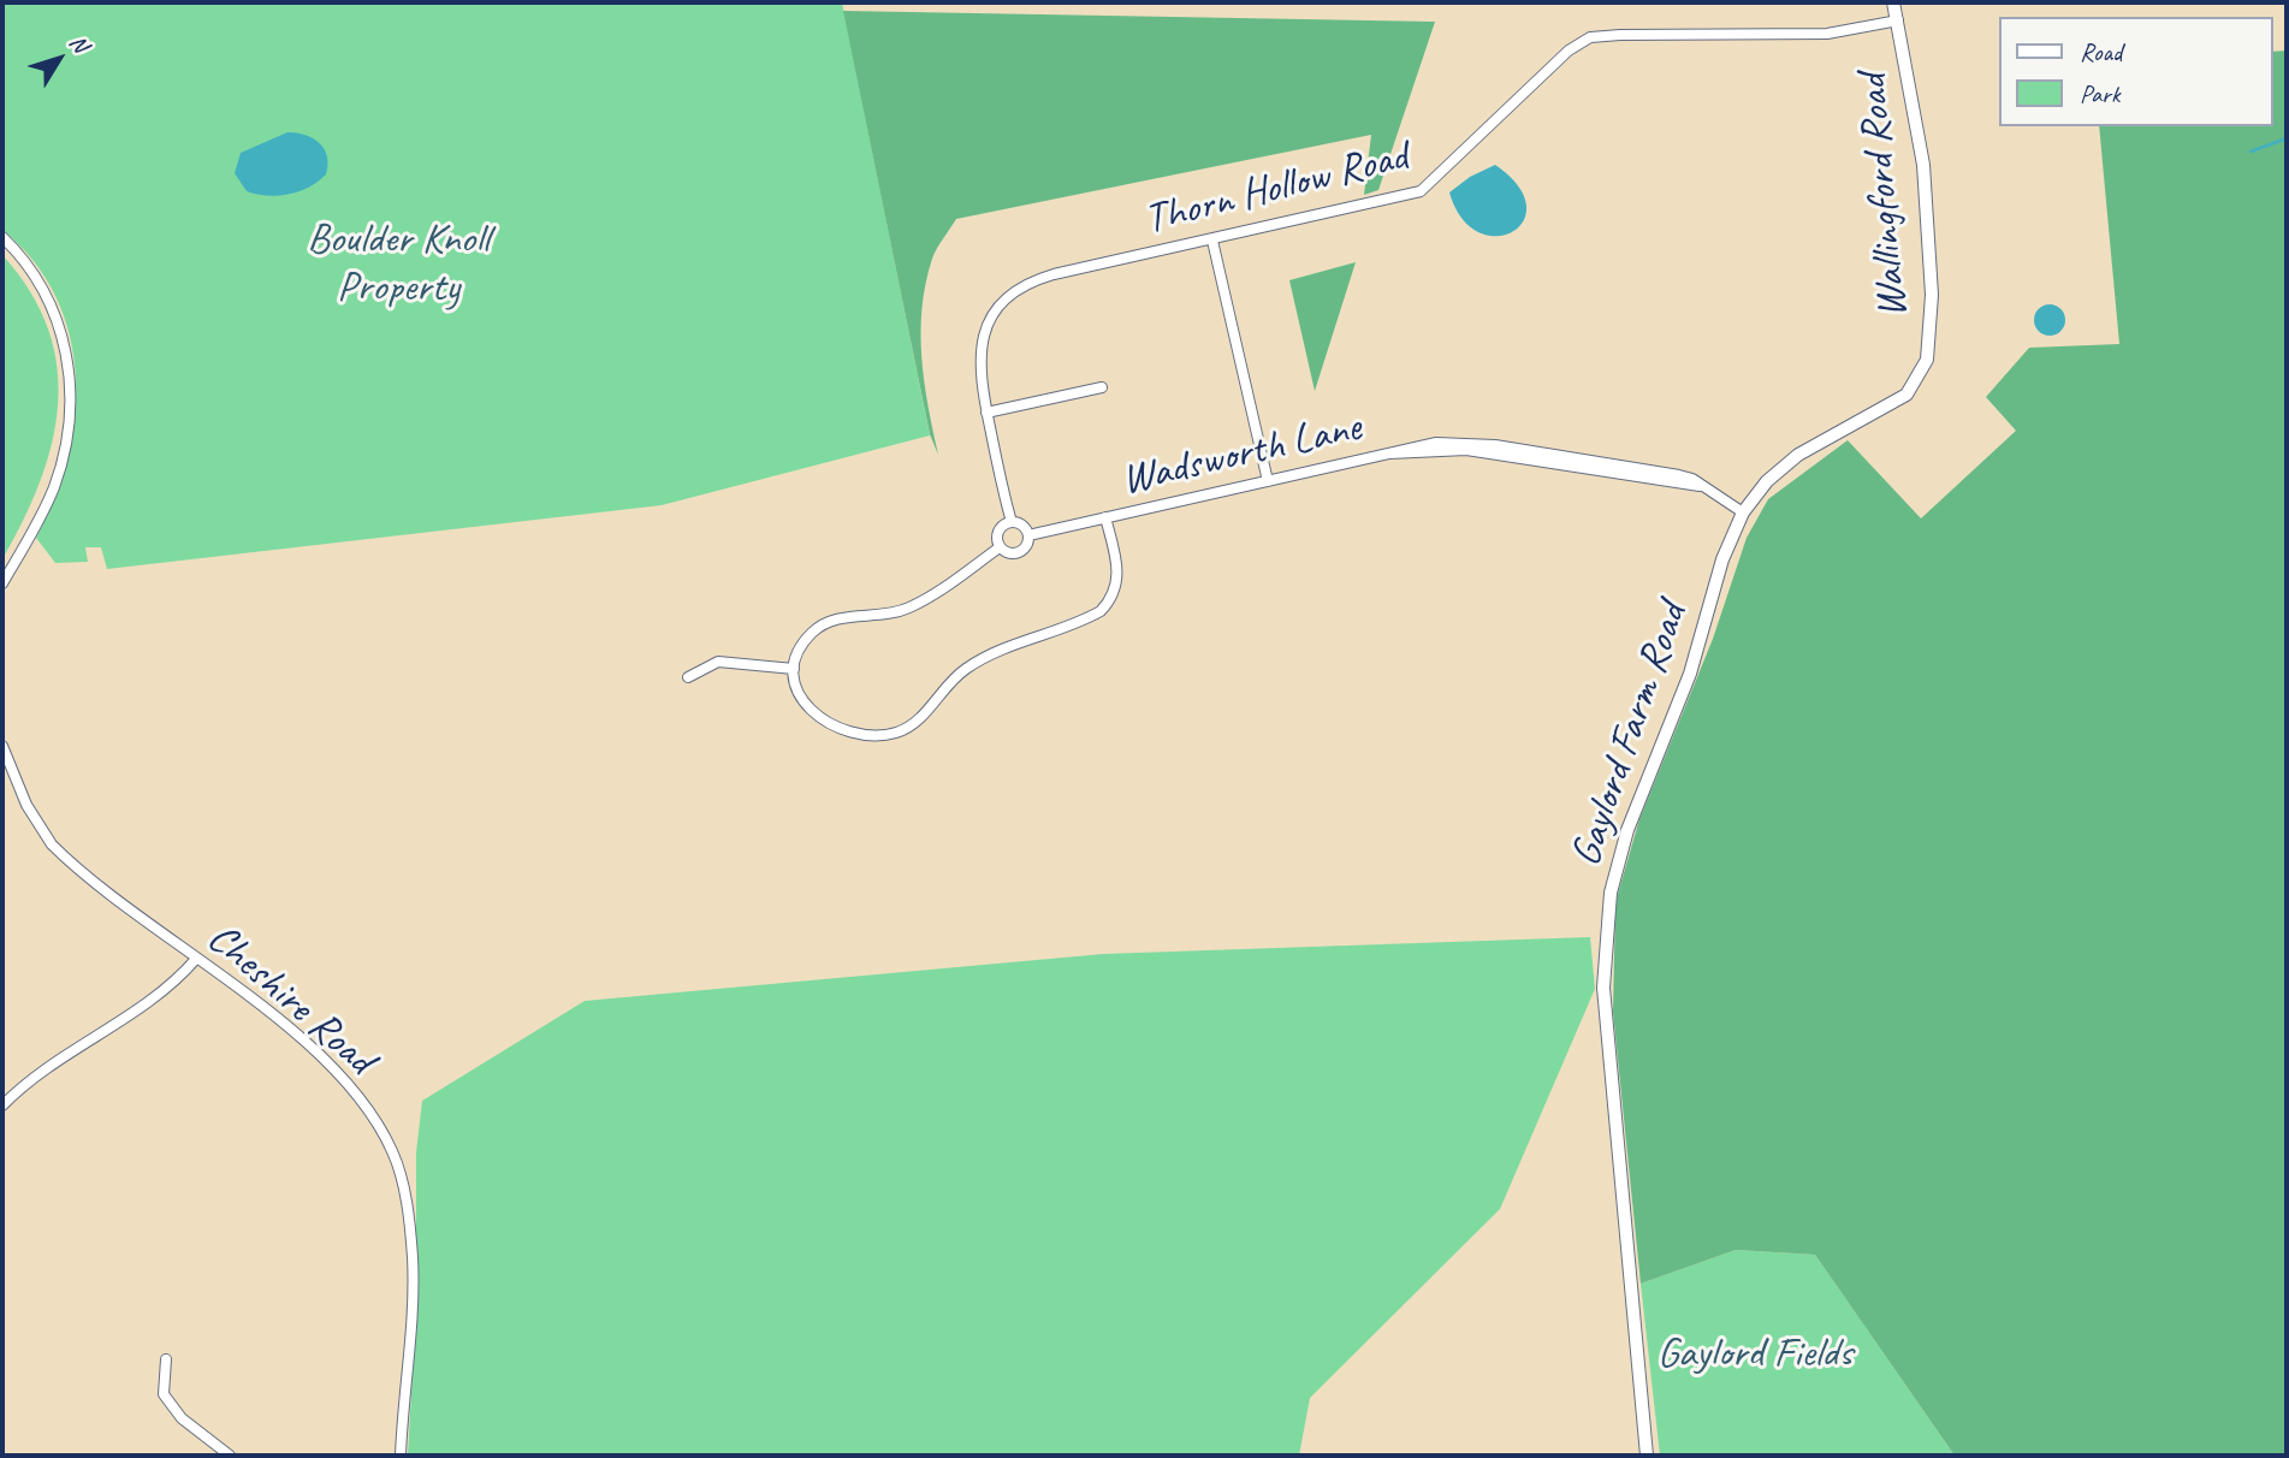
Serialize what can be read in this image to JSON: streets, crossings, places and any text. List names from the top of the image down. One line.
{"streets":{"street":["Thorn Hollow Road","Wallingford Road","Wadsworth Lane","Gaylord Farm Road","Cheshire Road"]},"crossings":[["Thorn Hollow Road","Wallingford Road"],["Thorn Hollow Road","Wadsworth Lane"],["Wallingford Road","Gaylord Farm Road"],["Wadsworth Lane","Gaylord Farm Road"]],"parks":["Boulder Knoll Property","Gaylord Fields"],"legend":["Road","Park"],"north":"top right"}
